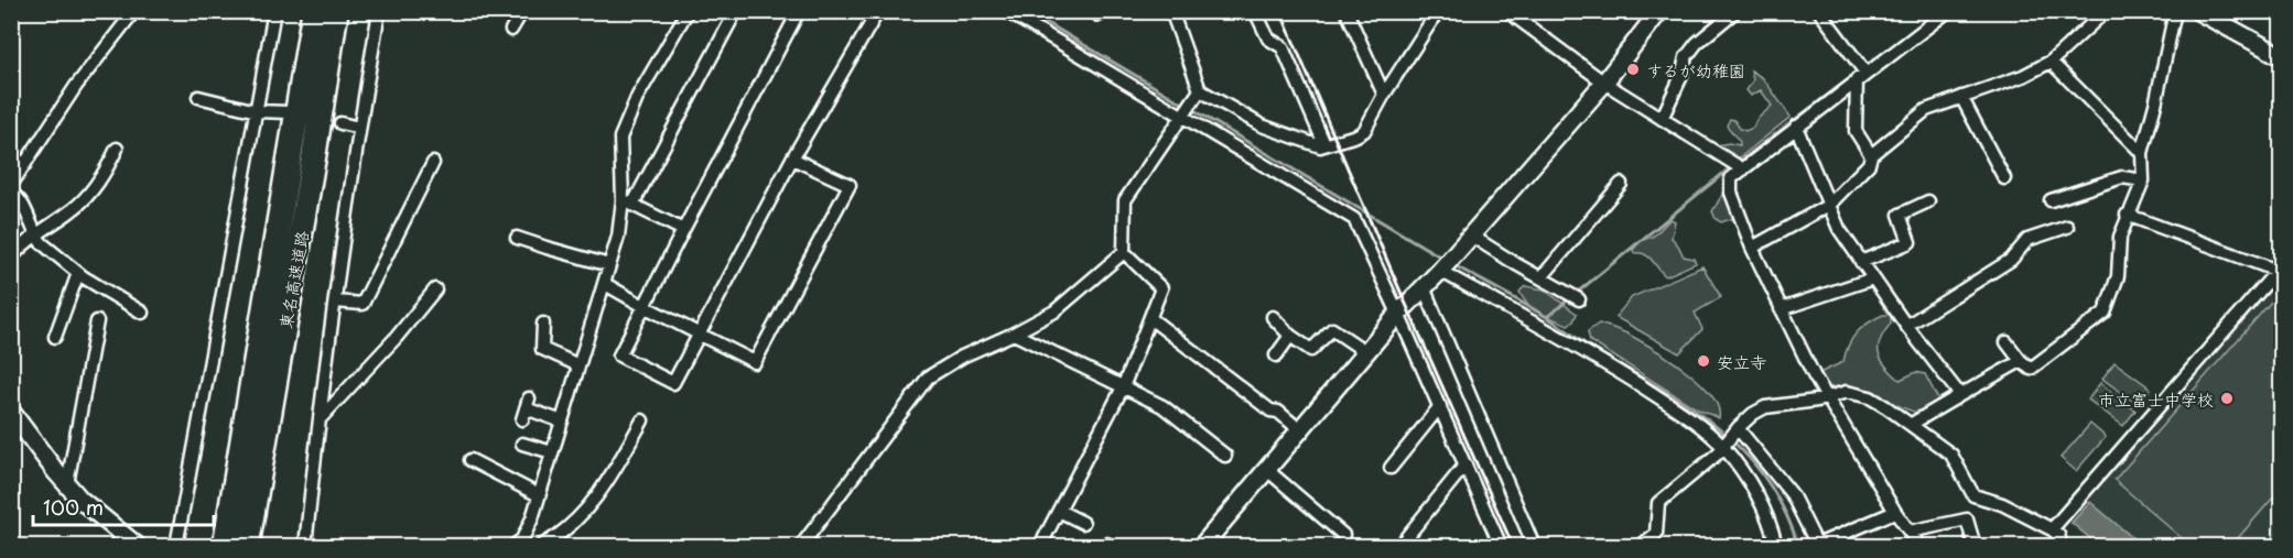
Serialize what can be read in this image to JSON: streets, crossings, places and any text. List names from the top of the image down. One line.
{"streets":{"highway":["東名高速道路"]},"places":["するが幼稚園","安立寺","市立富士中学校"],"scale_bar":"100 m"}
